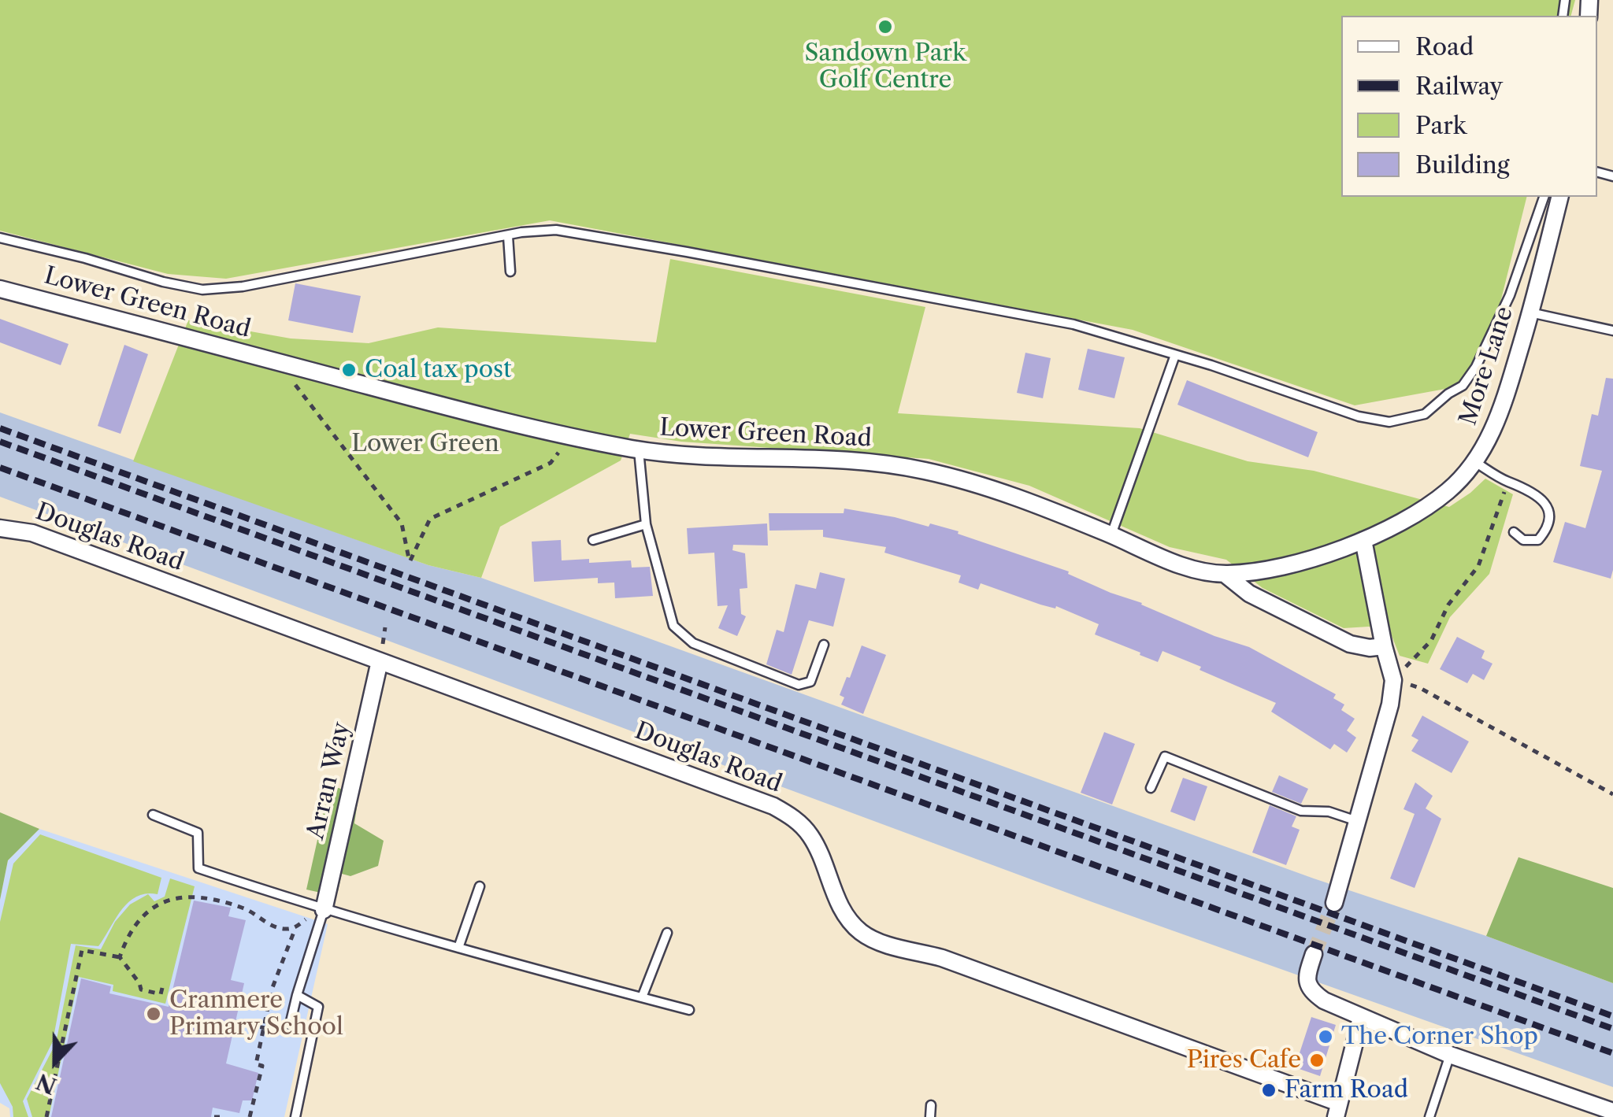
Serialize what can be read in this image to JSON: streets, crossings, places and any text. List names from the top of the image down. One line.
{"streets":{"street":["Lower Green Road","More Lane","Douglas Road","Arran Way"]},"crossings":[["Lower Green Road","More Lane"],["Douglas Road","Arran Way"]],"parks":["Lower Green"],"places":["Sandown Park Golf Centre","Coal tax post","Cranmere Primary School","The Corner Shop","Pires Cafe","Farm Road"],"legend":["Road","Railway","Park","Building"],"north":"bottom"}
